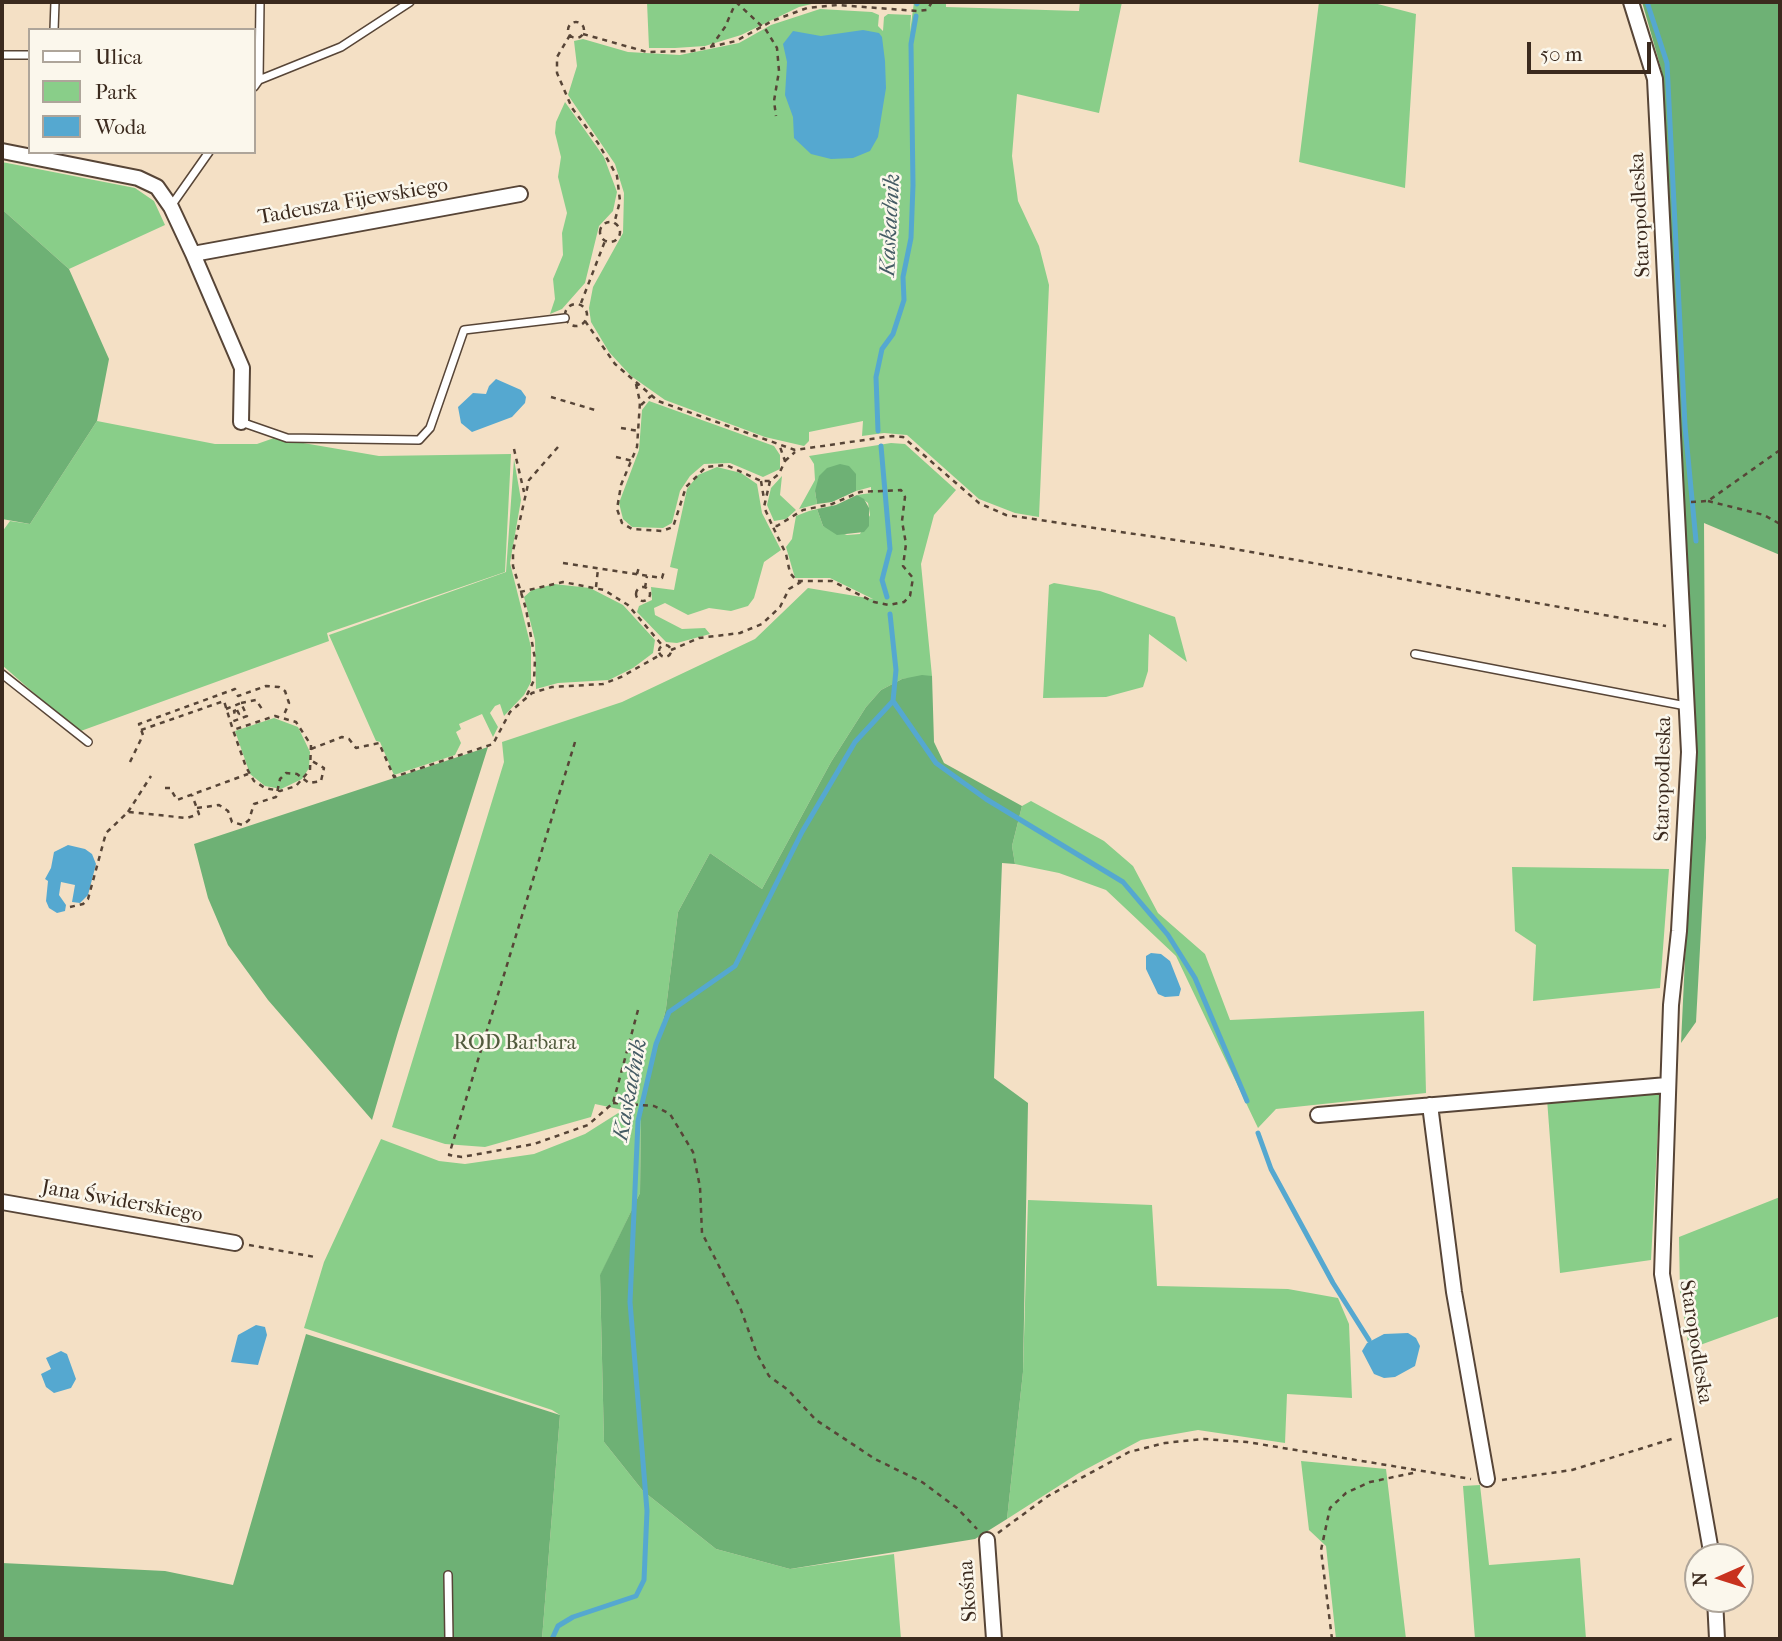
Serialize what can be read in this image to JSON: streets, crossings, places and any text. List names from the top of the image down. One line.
{"streets":{"street":["Tadeusza Fijewskiego","Staropodleska","Jana Świderskiego","Skośna"]},"water":["Kaskadnik"],"parks":["ROD Barbara"],"legend":["Ulica","Park","Woda"],"scale_bar":"50 m","north":"left"}
